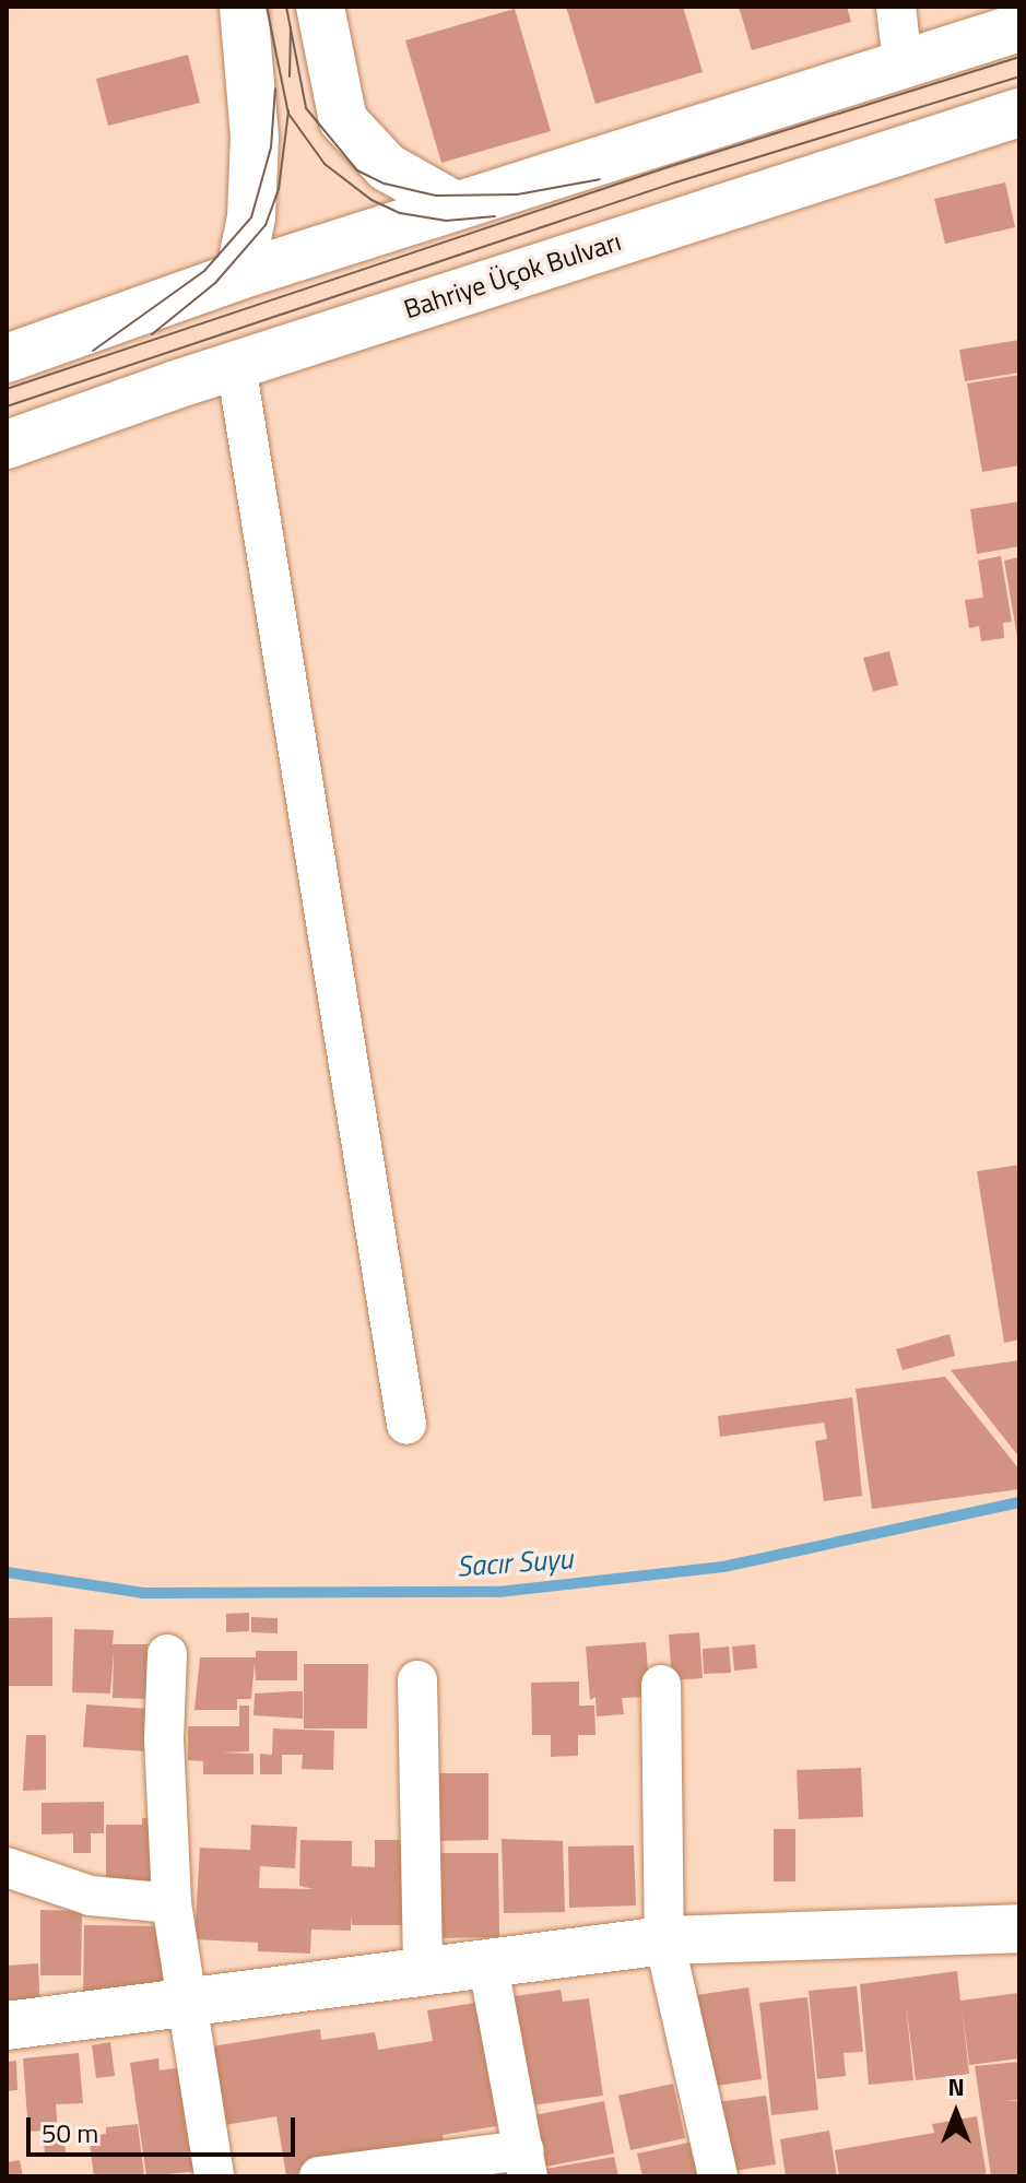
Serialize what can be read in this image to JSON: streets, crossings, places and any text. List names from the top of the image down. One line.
{"streets":{"main road":["Bahriye Üçok Bulvarı"]},"water":["Sacır Suyu"],"scale_bar":"50 m","north":"top"}
